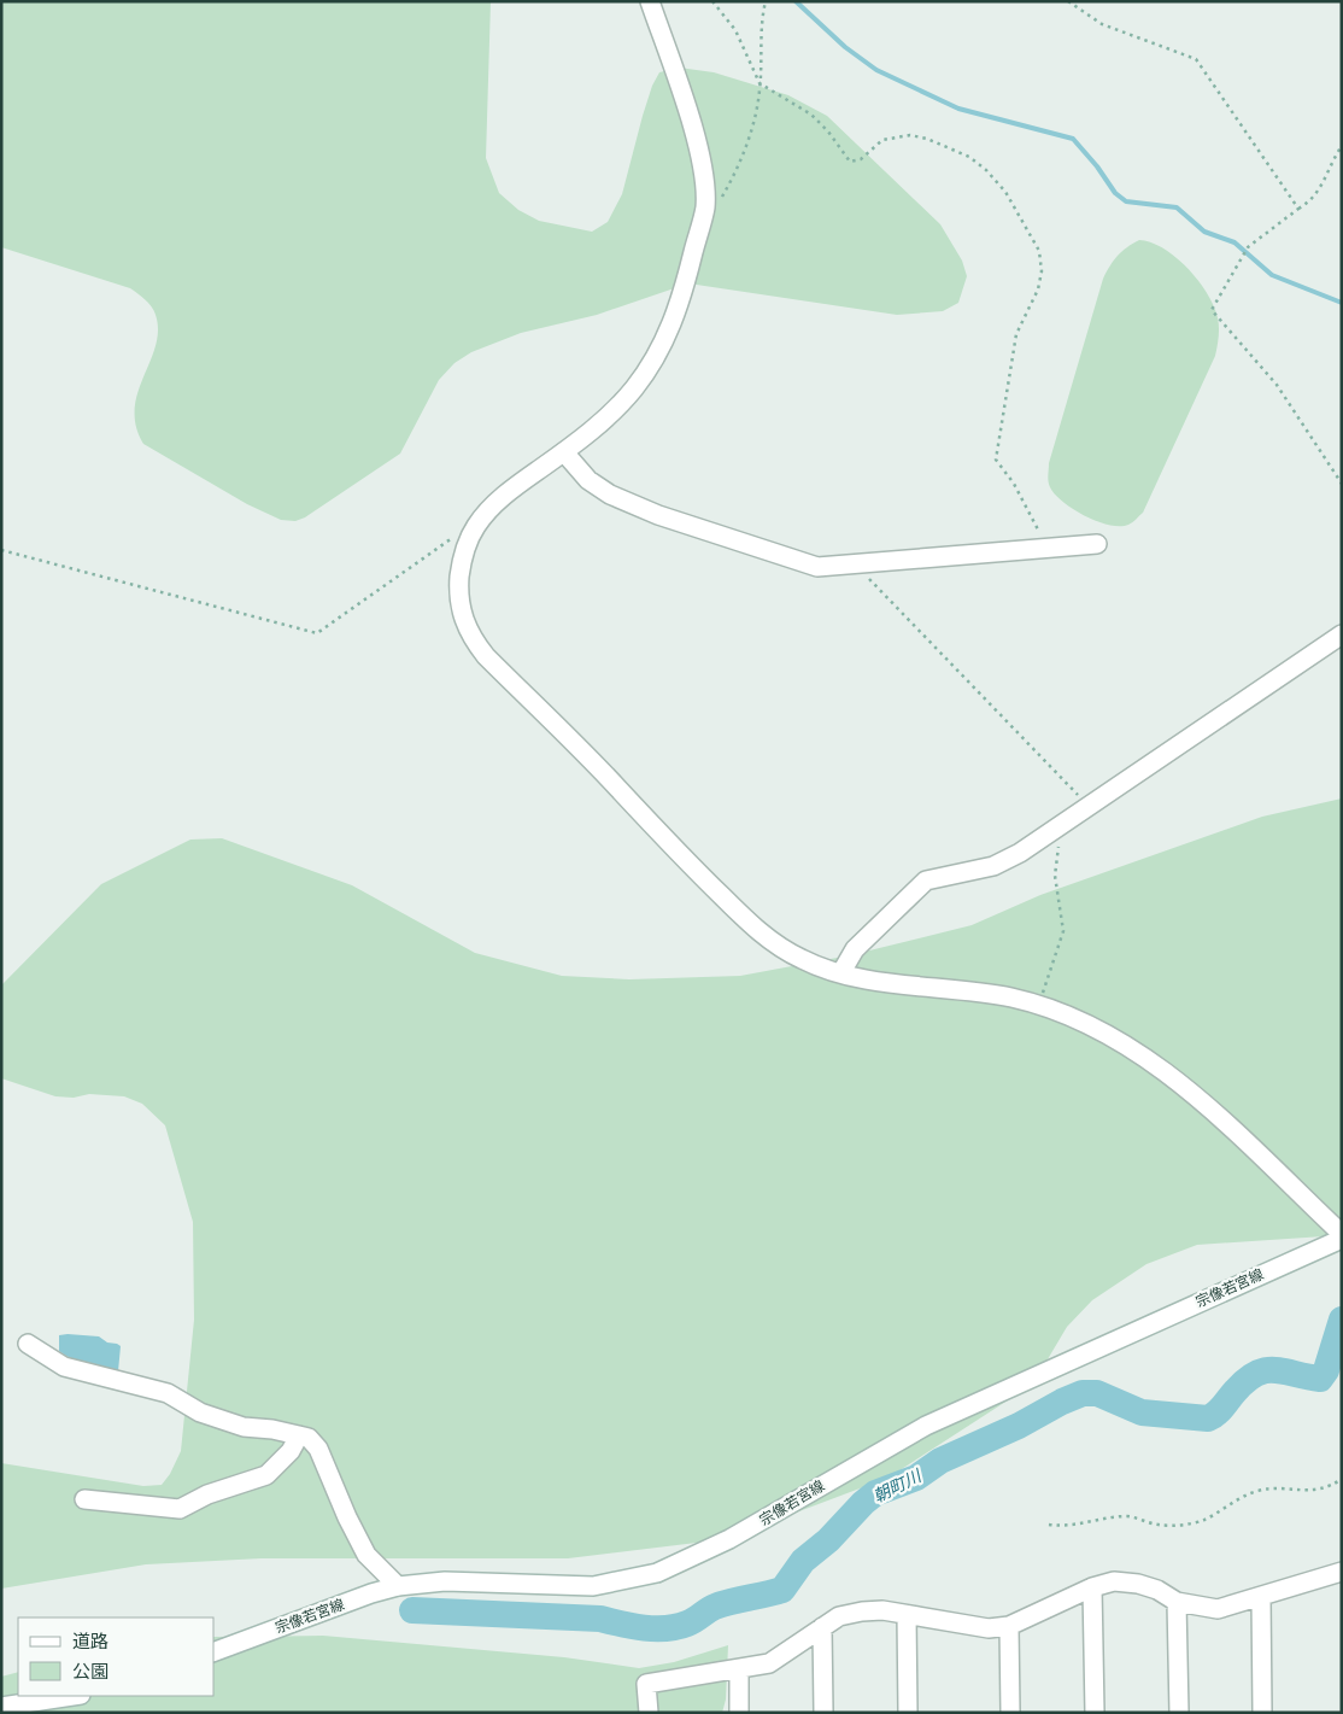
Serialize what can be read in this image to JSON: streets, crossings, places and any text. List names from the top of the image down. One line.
{"streets":{"street":["宗像若宮線"]},"water":["朝町川"],"legend":["道路","公園"]}
